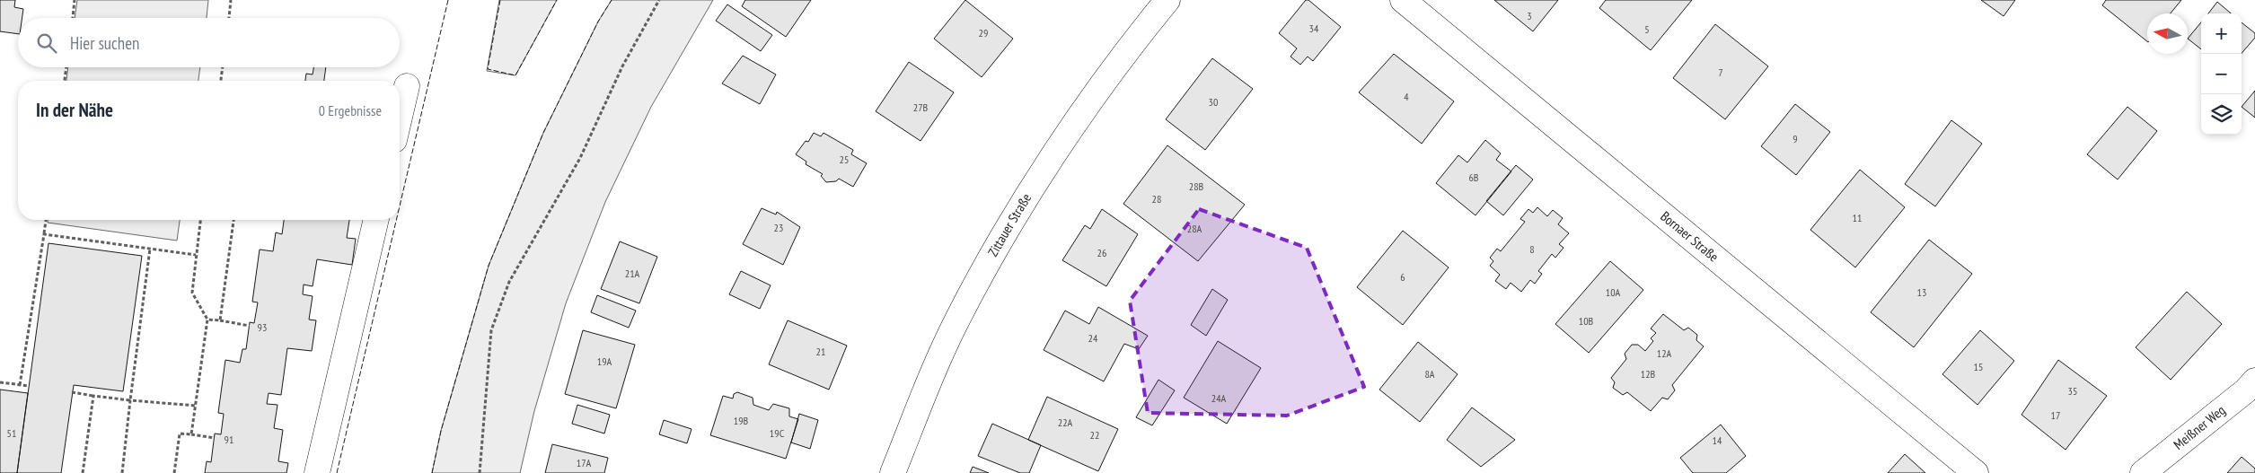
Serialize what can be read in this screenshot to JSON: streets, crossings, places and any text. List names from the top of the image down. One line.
{"streets":{"street":["Zittauer Straße","Bornaer Straße","Meißner Weg"]},"house_numbers":["3","34","5","29","7","4","30","27B","9","25","6B","28B","28","11","23","28A","8","26","21A","6","10A","13","10B","93","24","21","12A","19A","15","8A","12B","35","24A","17","19B","22A","51","19C","22","91","14","17A"],"north":"left","page":{"map_buttons":["+","−"],"search":"Hier suchen","heading":["In der Nähe","0 Ergebnisse"]}}
